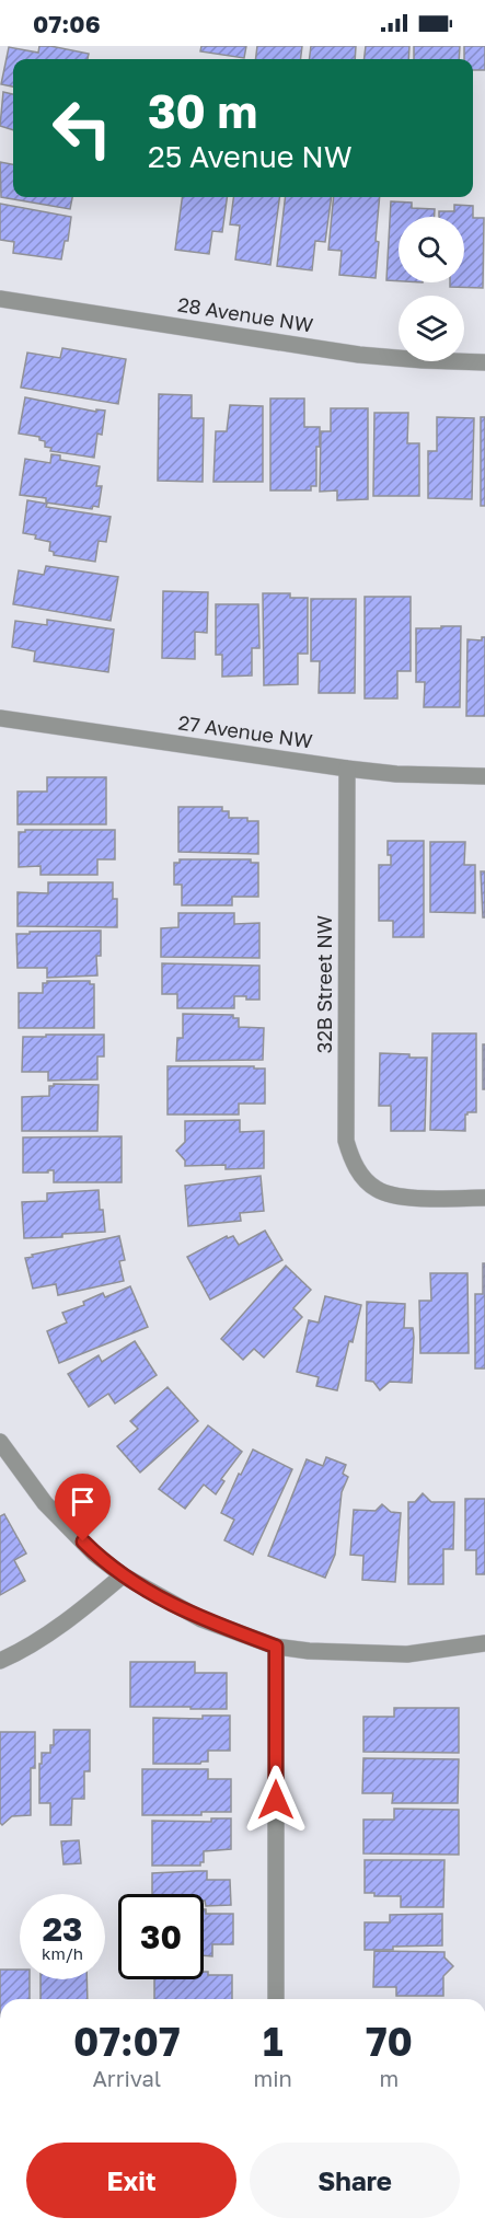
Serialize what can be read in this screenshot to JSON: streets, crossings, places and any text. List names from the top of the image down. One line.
{"streets":{"street":["28 Avenue NW","27 Avenue NW","32B Street NW"]},"crossings":[["27 Avenue NW","32B Street NW"]],"page":{"status":"07:06","turn":["30 m","25 Avenue NW"],"speed":"23 km/h","limit":"30","eta":["07:07","Arrival","1","min","70","m"],"buttons":["Exit","Share"]}}
